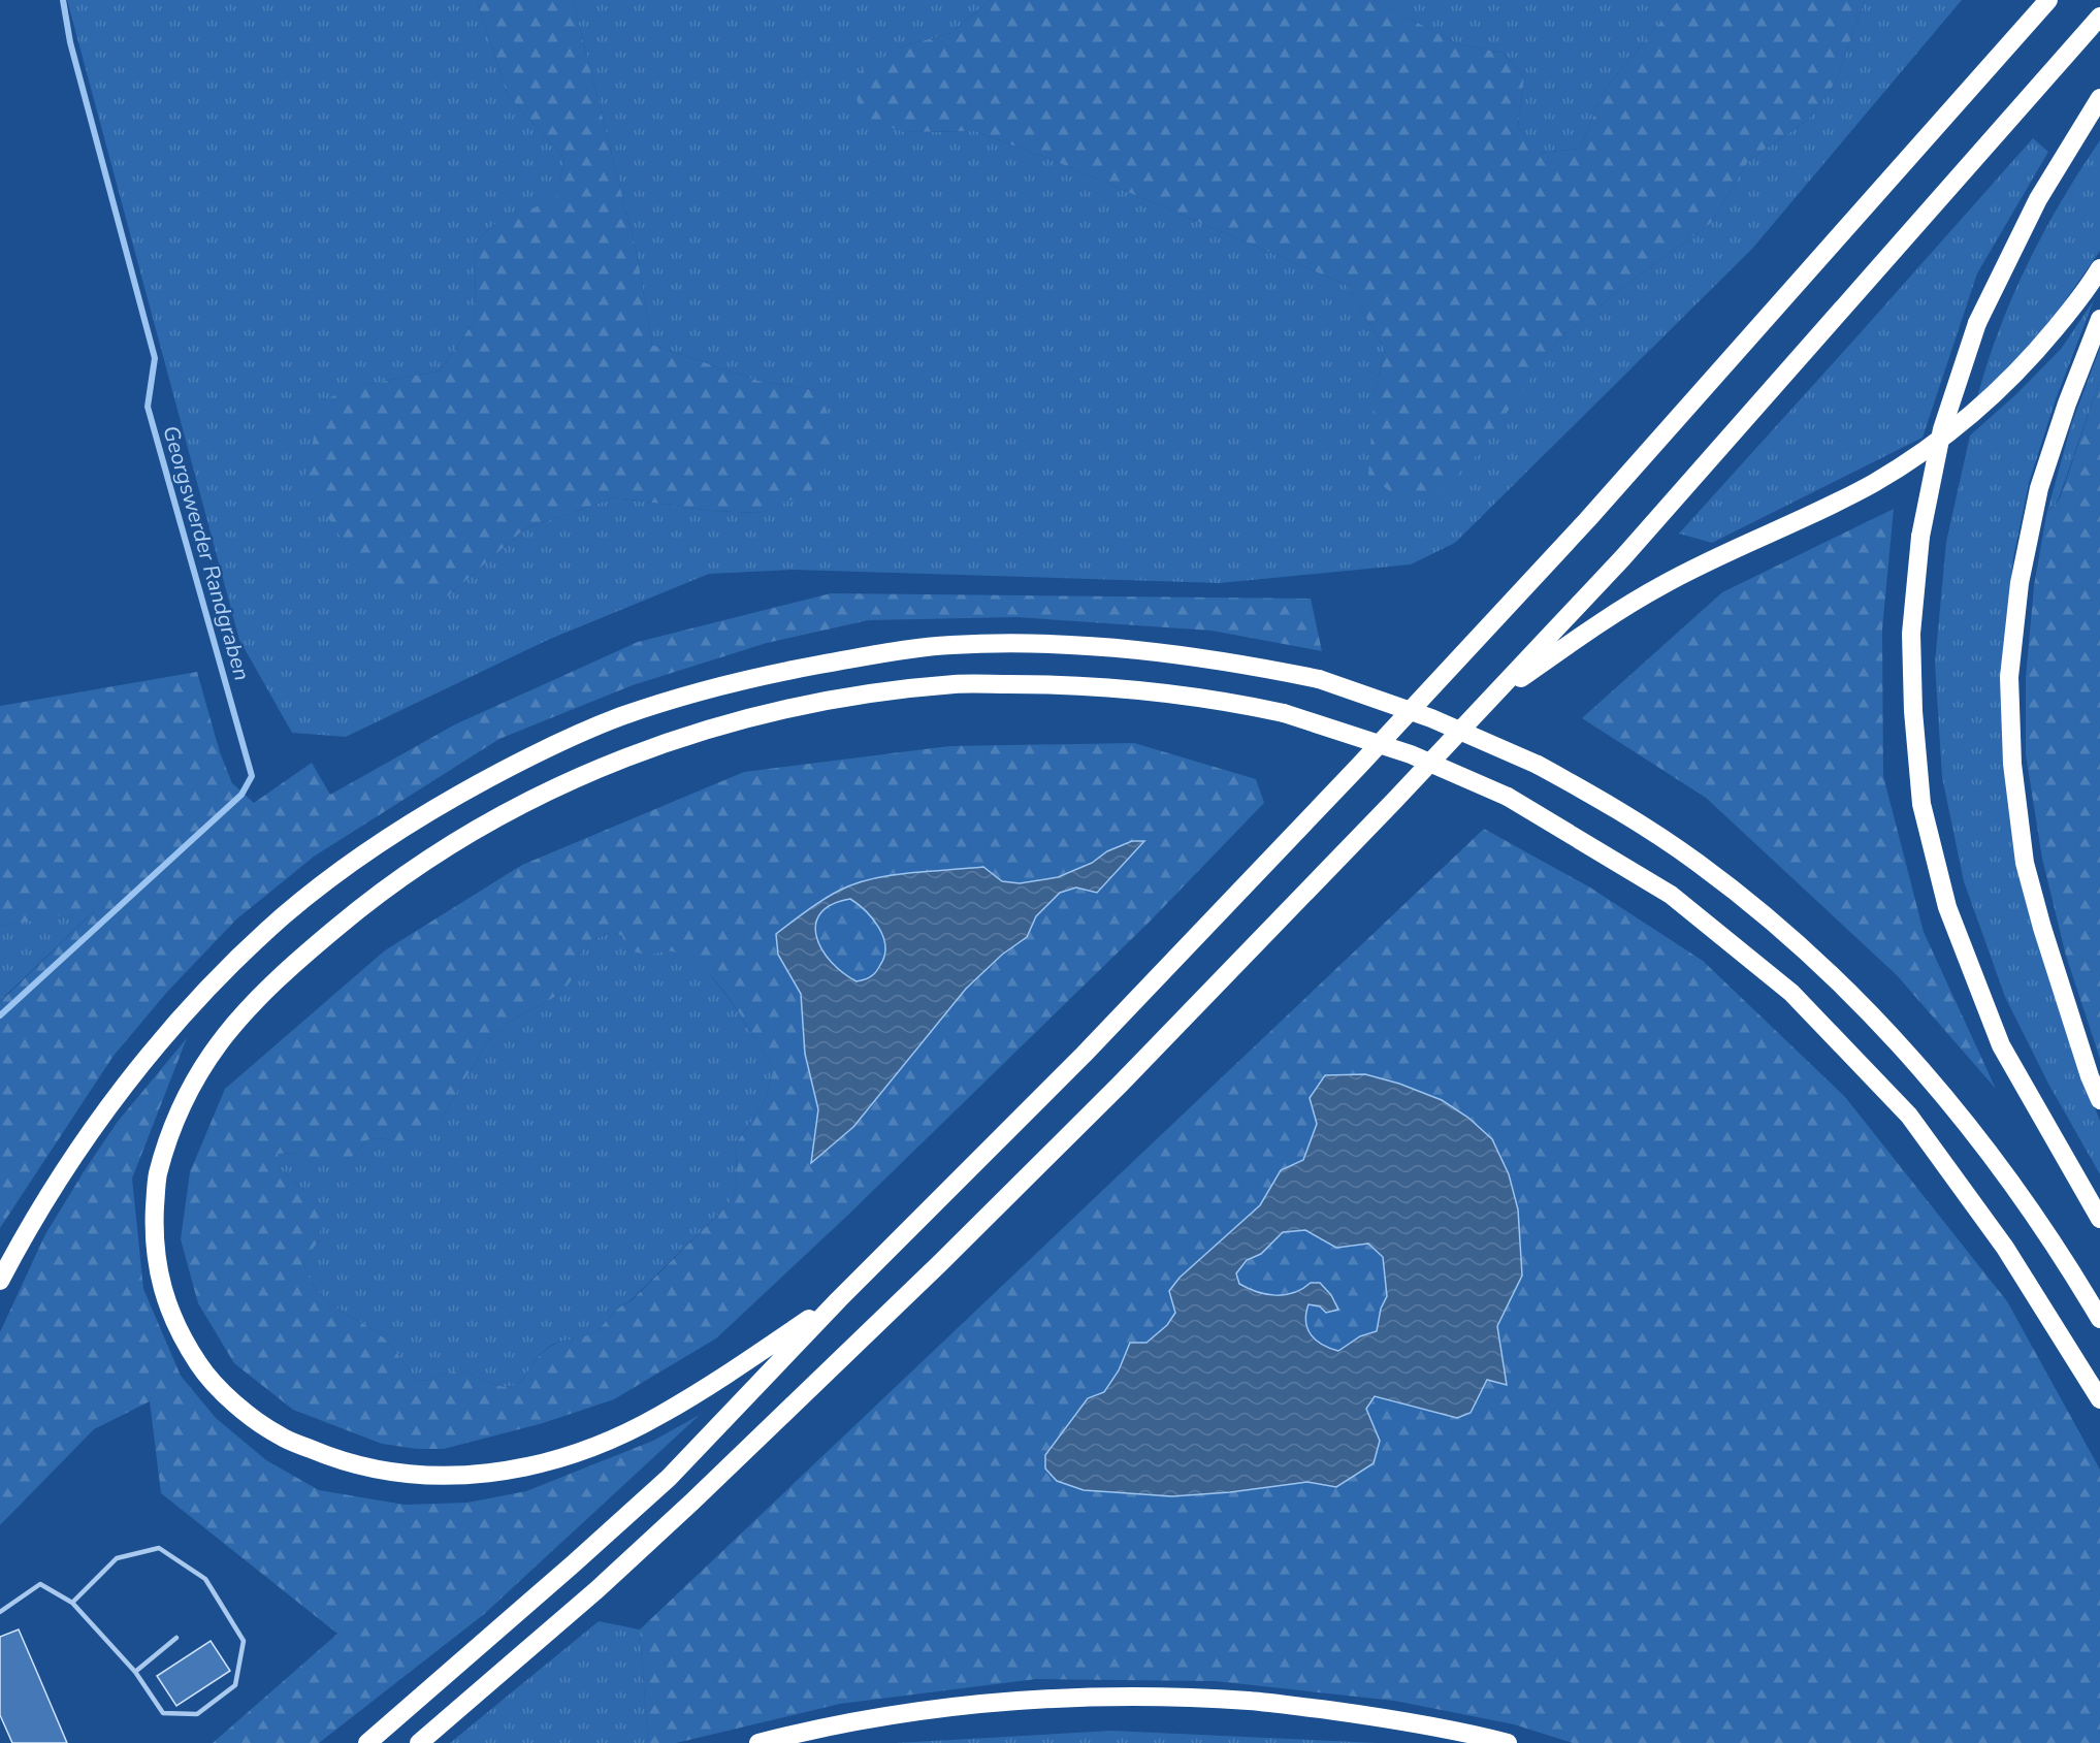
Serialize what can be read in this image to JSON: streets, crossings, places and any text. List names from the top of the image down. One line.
{"water":["Georgswerder Randgraben"]}
